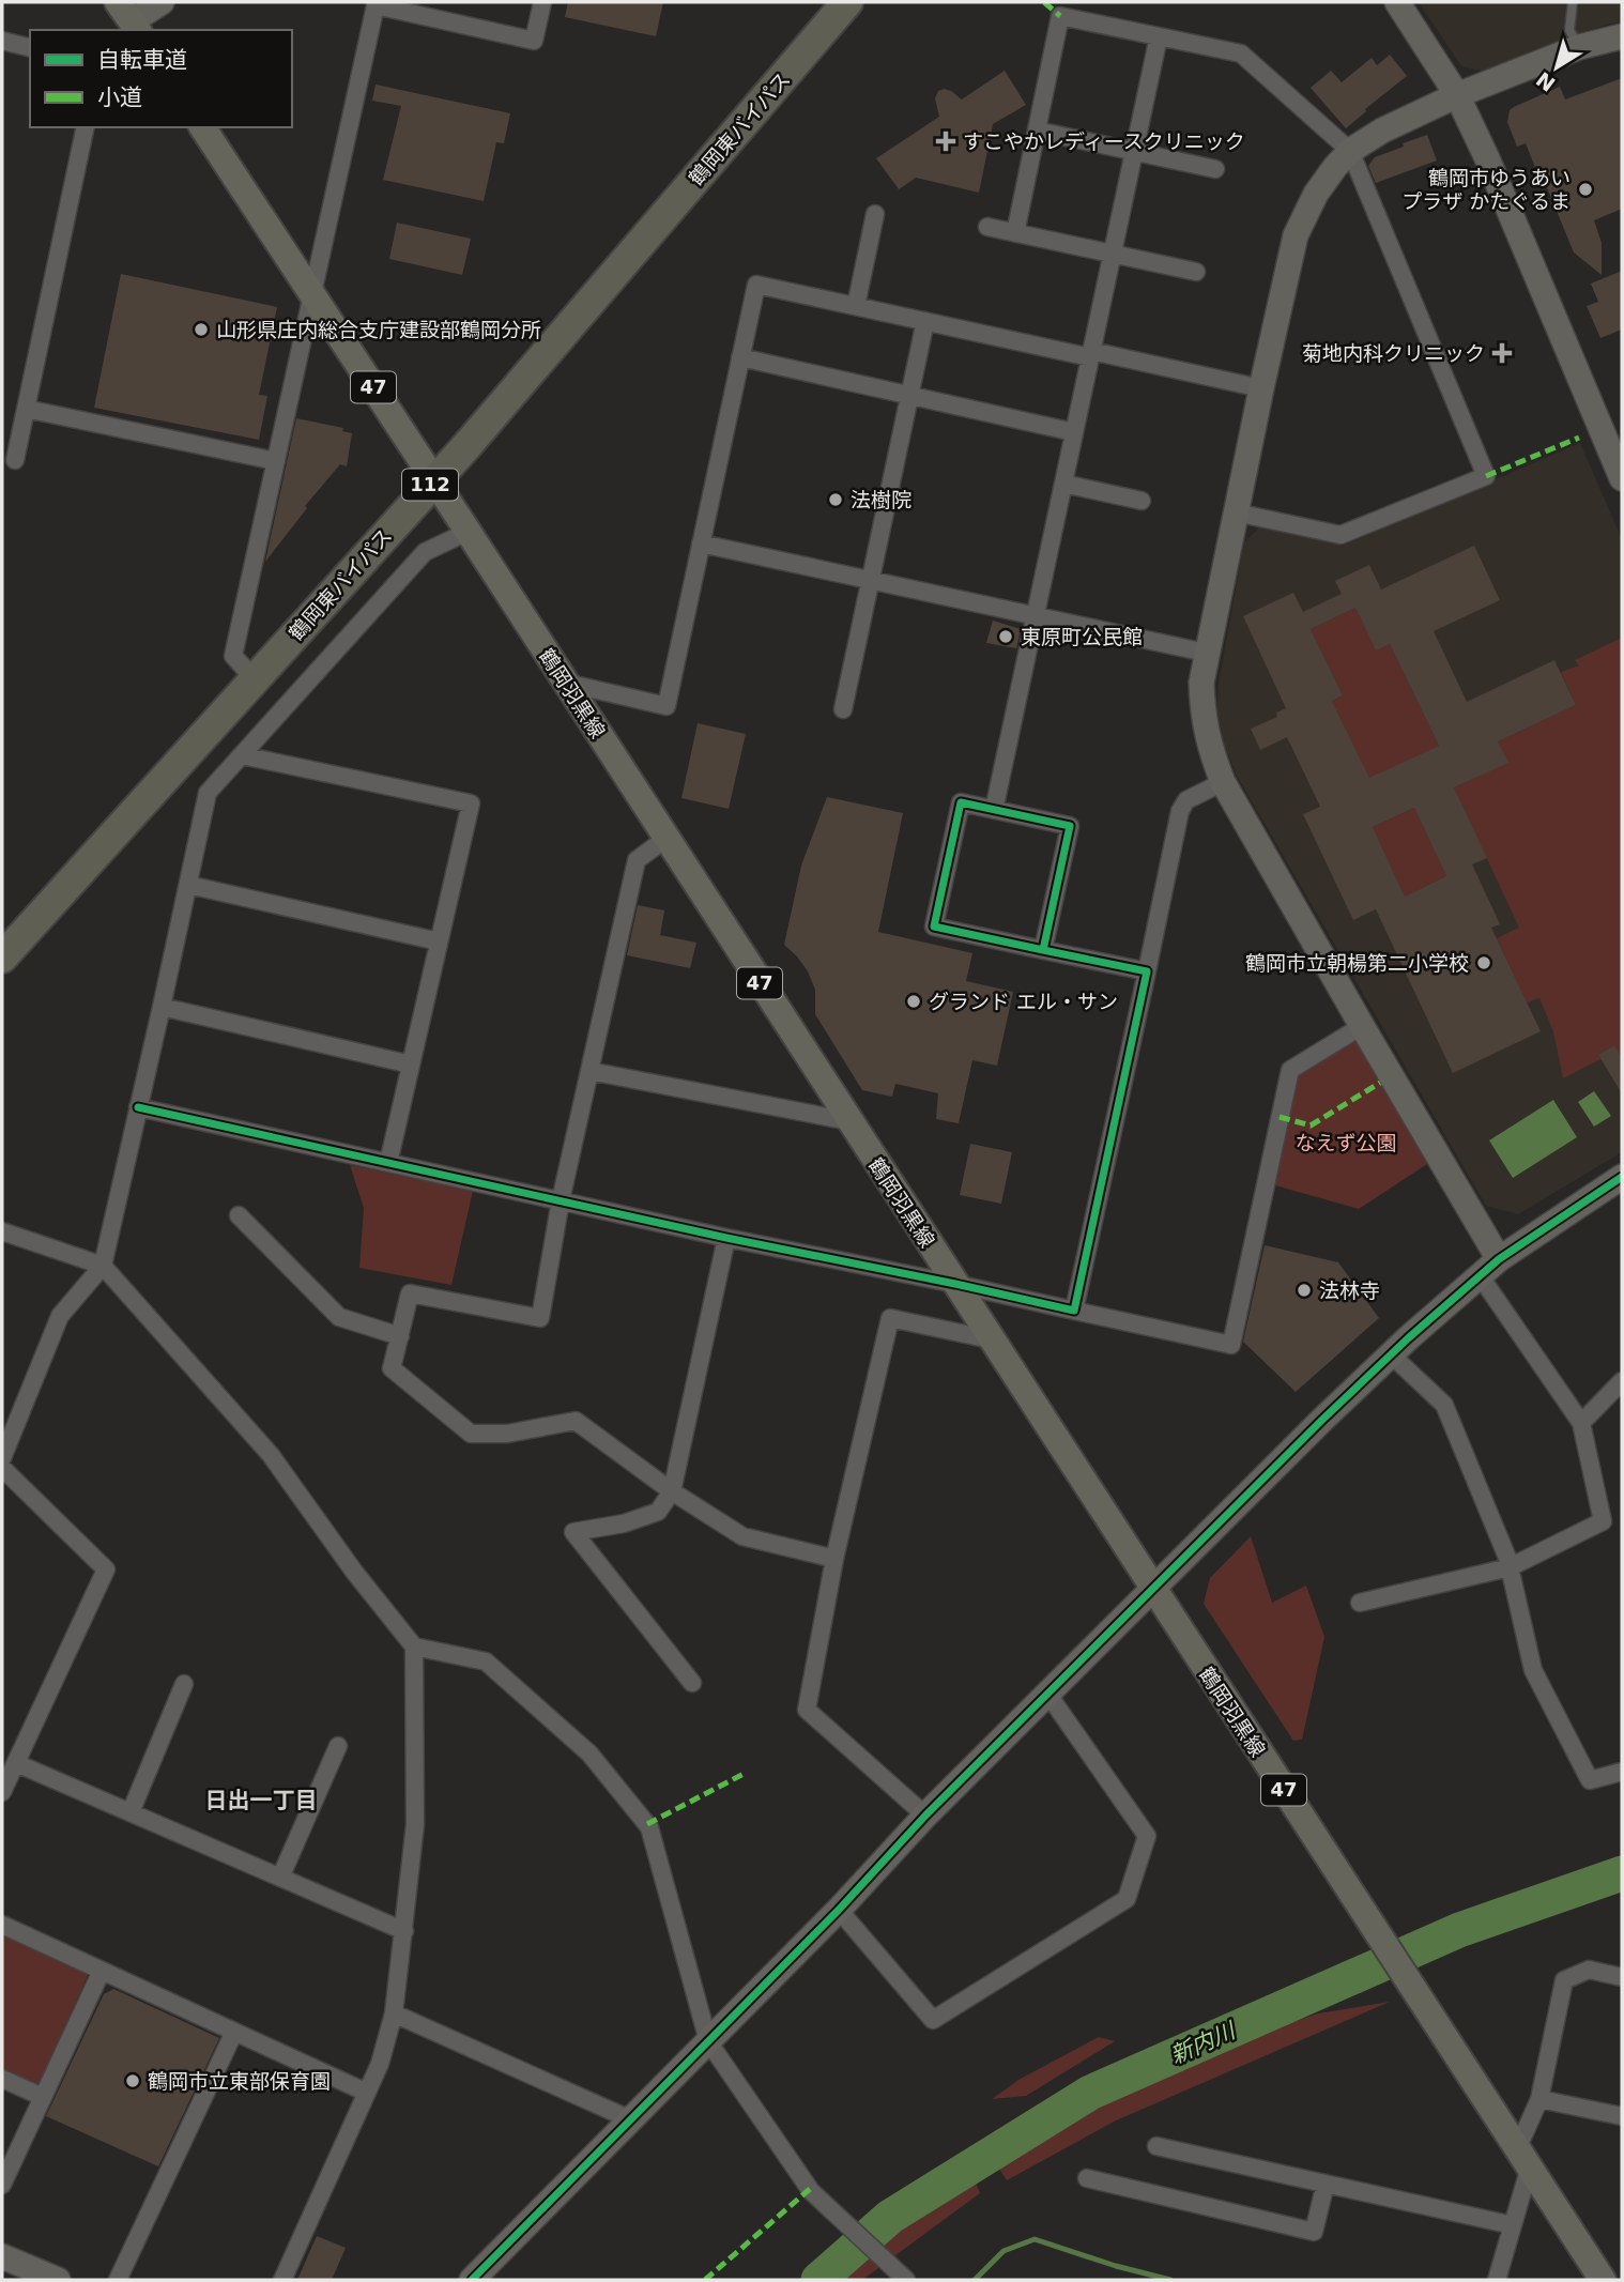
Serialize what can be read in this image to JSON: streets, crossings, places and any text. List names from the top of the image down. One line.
{"streets":{"highway":["鶴岡東バイパス","112"],"main road":["47","鶴岡羽黒線"]},"crossings":[["鶴岡東バイパス","鶴岡羽黒線"]],"districts":["日出一丁目"],"water":["新内川"],"parks":["なえず公園"],"places":{"health":["すこやかレディースクリニック","菊地内科クリニック"],"other":["鶴岡市ゆうあい プラザ かたぐるま","山形県庄内総合支庁建設部鶴岡分所","法樹院","東原町公民館","鶴岡市立朝楊第二小学校","グランド エル・サン","法林寺","鶴岡市立東部保育園"]},"legend":["自転車道","小道"],"north":"bottom left"}
